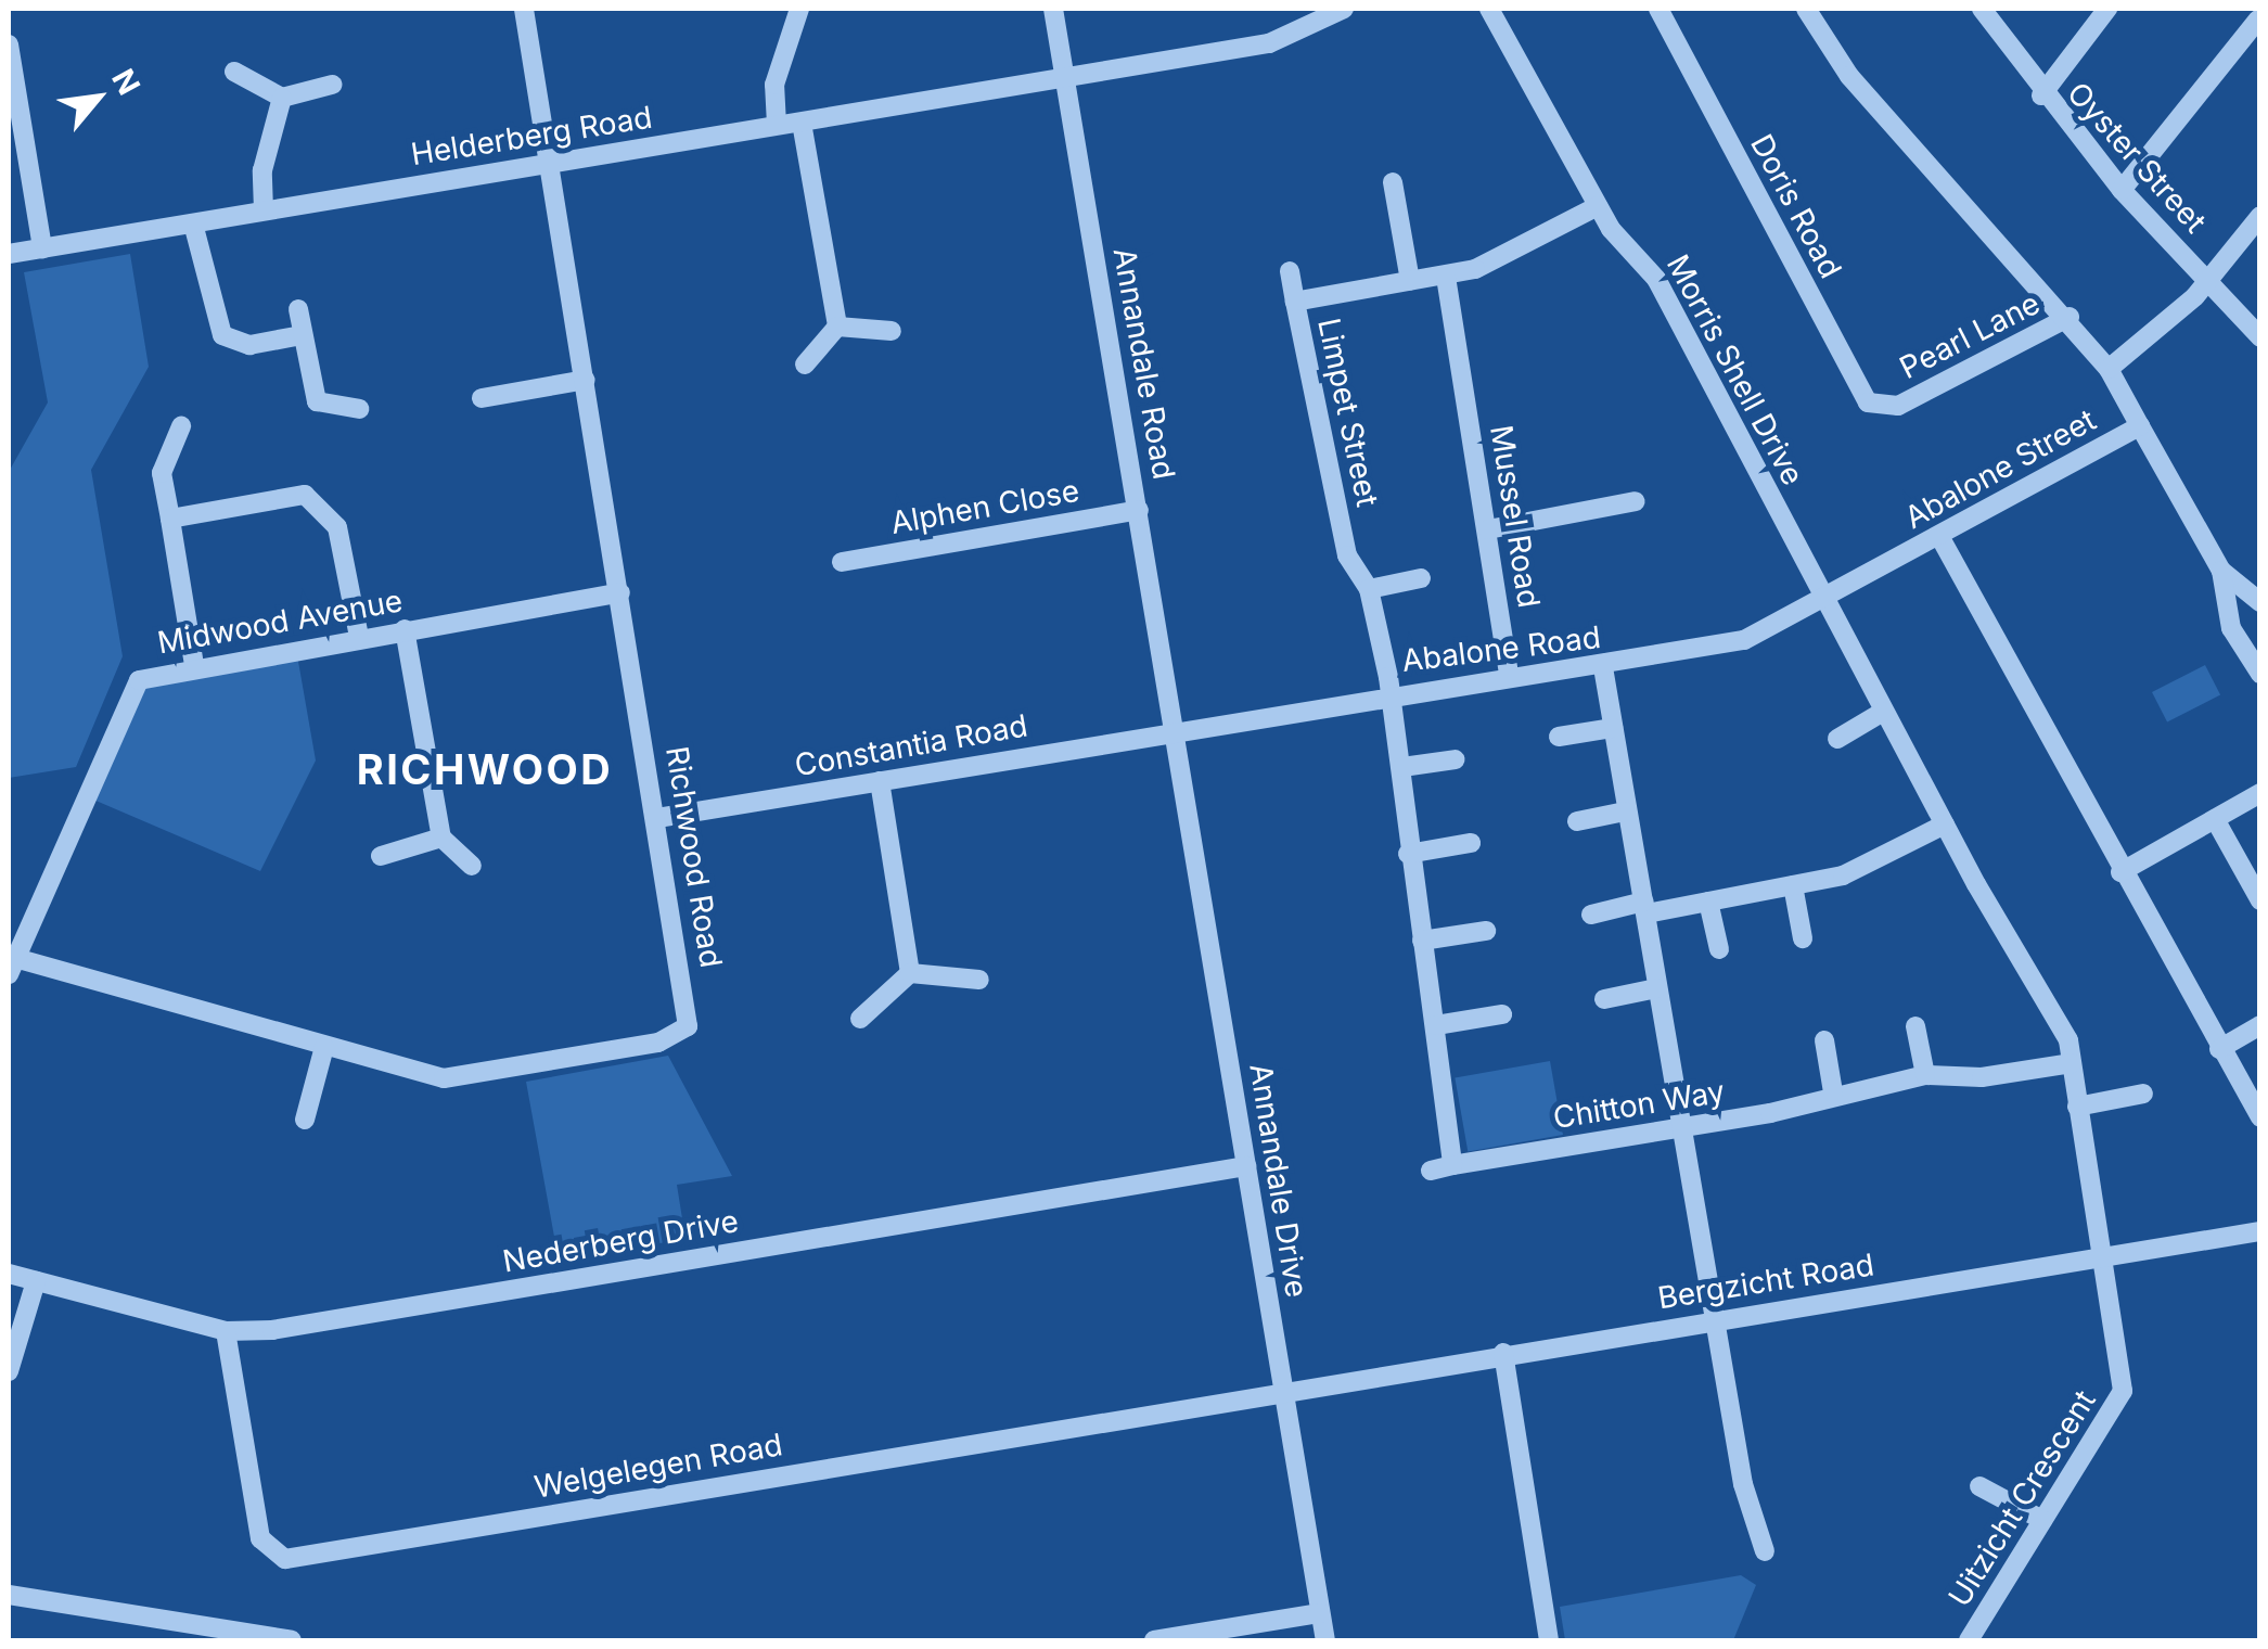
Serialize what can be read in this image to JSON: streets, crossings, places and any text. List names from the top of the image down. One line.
{"streets":{"street":["Helderberg Road","Oyster Street","Doris Road","Pearl Lane","Annandale Road","Morris Shell Drive","Limpet Street","Abalone Street","Alphen Close","Mussel Road","Midwood Avenue","Abalone Road","Constantia Road","Richwood Road","Chitton Way","Annandale Drive","Nederberg Drive","Bergzicht Road","Welgelegen Road","Uitzicht Crescent"]},"crossings":[["Helderberg Road","Annandale Road"],["Helderberg Road","Richwood Road"],["Oyster Street","Abalone Street"],["Doris Road","Pearl Lane"],["Annandale Road","Alphen Close"],["Annandale Road","Abalone Road"],["Annandale Road","Constantia Road"],["Annandale Road","Annandale Drive"],["Morris Shell Drive","Limpet Street"],["Morris Shell Drive","Abalone Street"],["Morris Shell Drive","Abalone Road"],["Morris Shell Drive","Chitton Way"],["Morris Shell Drive","Bergzicht Road"],["Morris Shell Drive","Uitzicht Crescent"],["Limpet Street","Mussel Road"],["Limpet Street","Abalone Road"],["Abalone Street","Abalone Road"],["Mussel Road","Abalone Road"],["Midwood Avenue","Richwood Road"],["Abalone Road","Constantia Road"],["Abalone Road","Annandale Drive"],["Constantia Road","Richwood Road"],["Constantia Road","Annandale Drive"],["Annandale Drive","Nederberg Drive"],["Annandale Drive","Bergzicht Road"],["Annandale Drive","Welgelegen Road"],["Nederberg Drive","Welgelegen Road"],["Bergzicht Road","Welgelegen Road"],["Bergzicht Road","Uitzicht Crescent"]],"districts":["RICHWOOD"],"north":"top right"}
